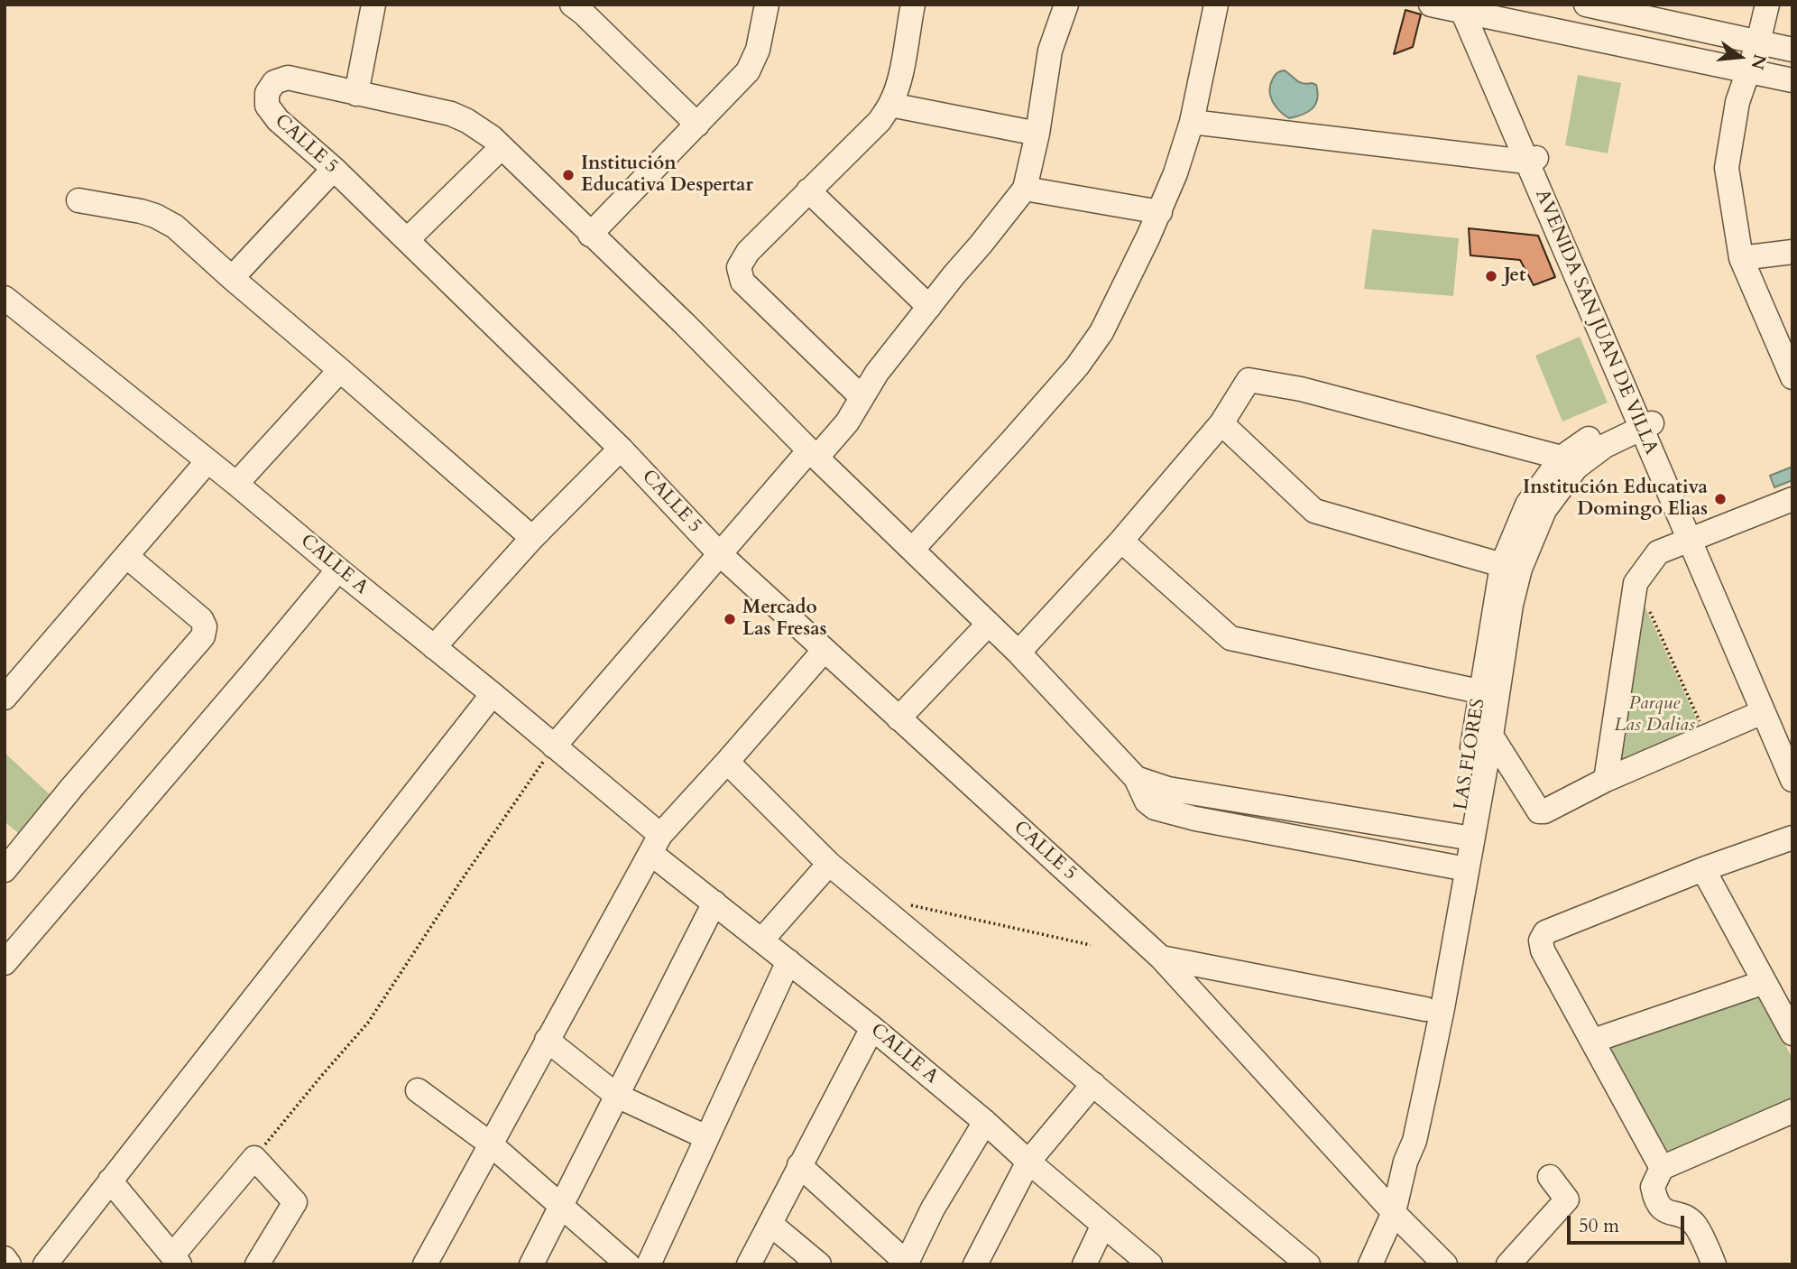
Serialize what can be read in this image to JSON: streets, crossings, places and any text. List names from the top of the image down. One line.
{"streets":{"street":["CALLE 5","AVENIDA SAN JUAN DE VILLA","CALLE A","LAS FLORES"]},"crossings":[["CALLE 5","LAS FLORES"],["AVENIDA SAN JUAN DE VILLA","LAS FLORES"]],"parks":["Parque Las Dalias"],"places":["Institución Educativa Despertar","Jet","Institución Educativa Domingo Elias","Mercado Las Fresas"],"scale_bar":"50 m","north":"right"}
